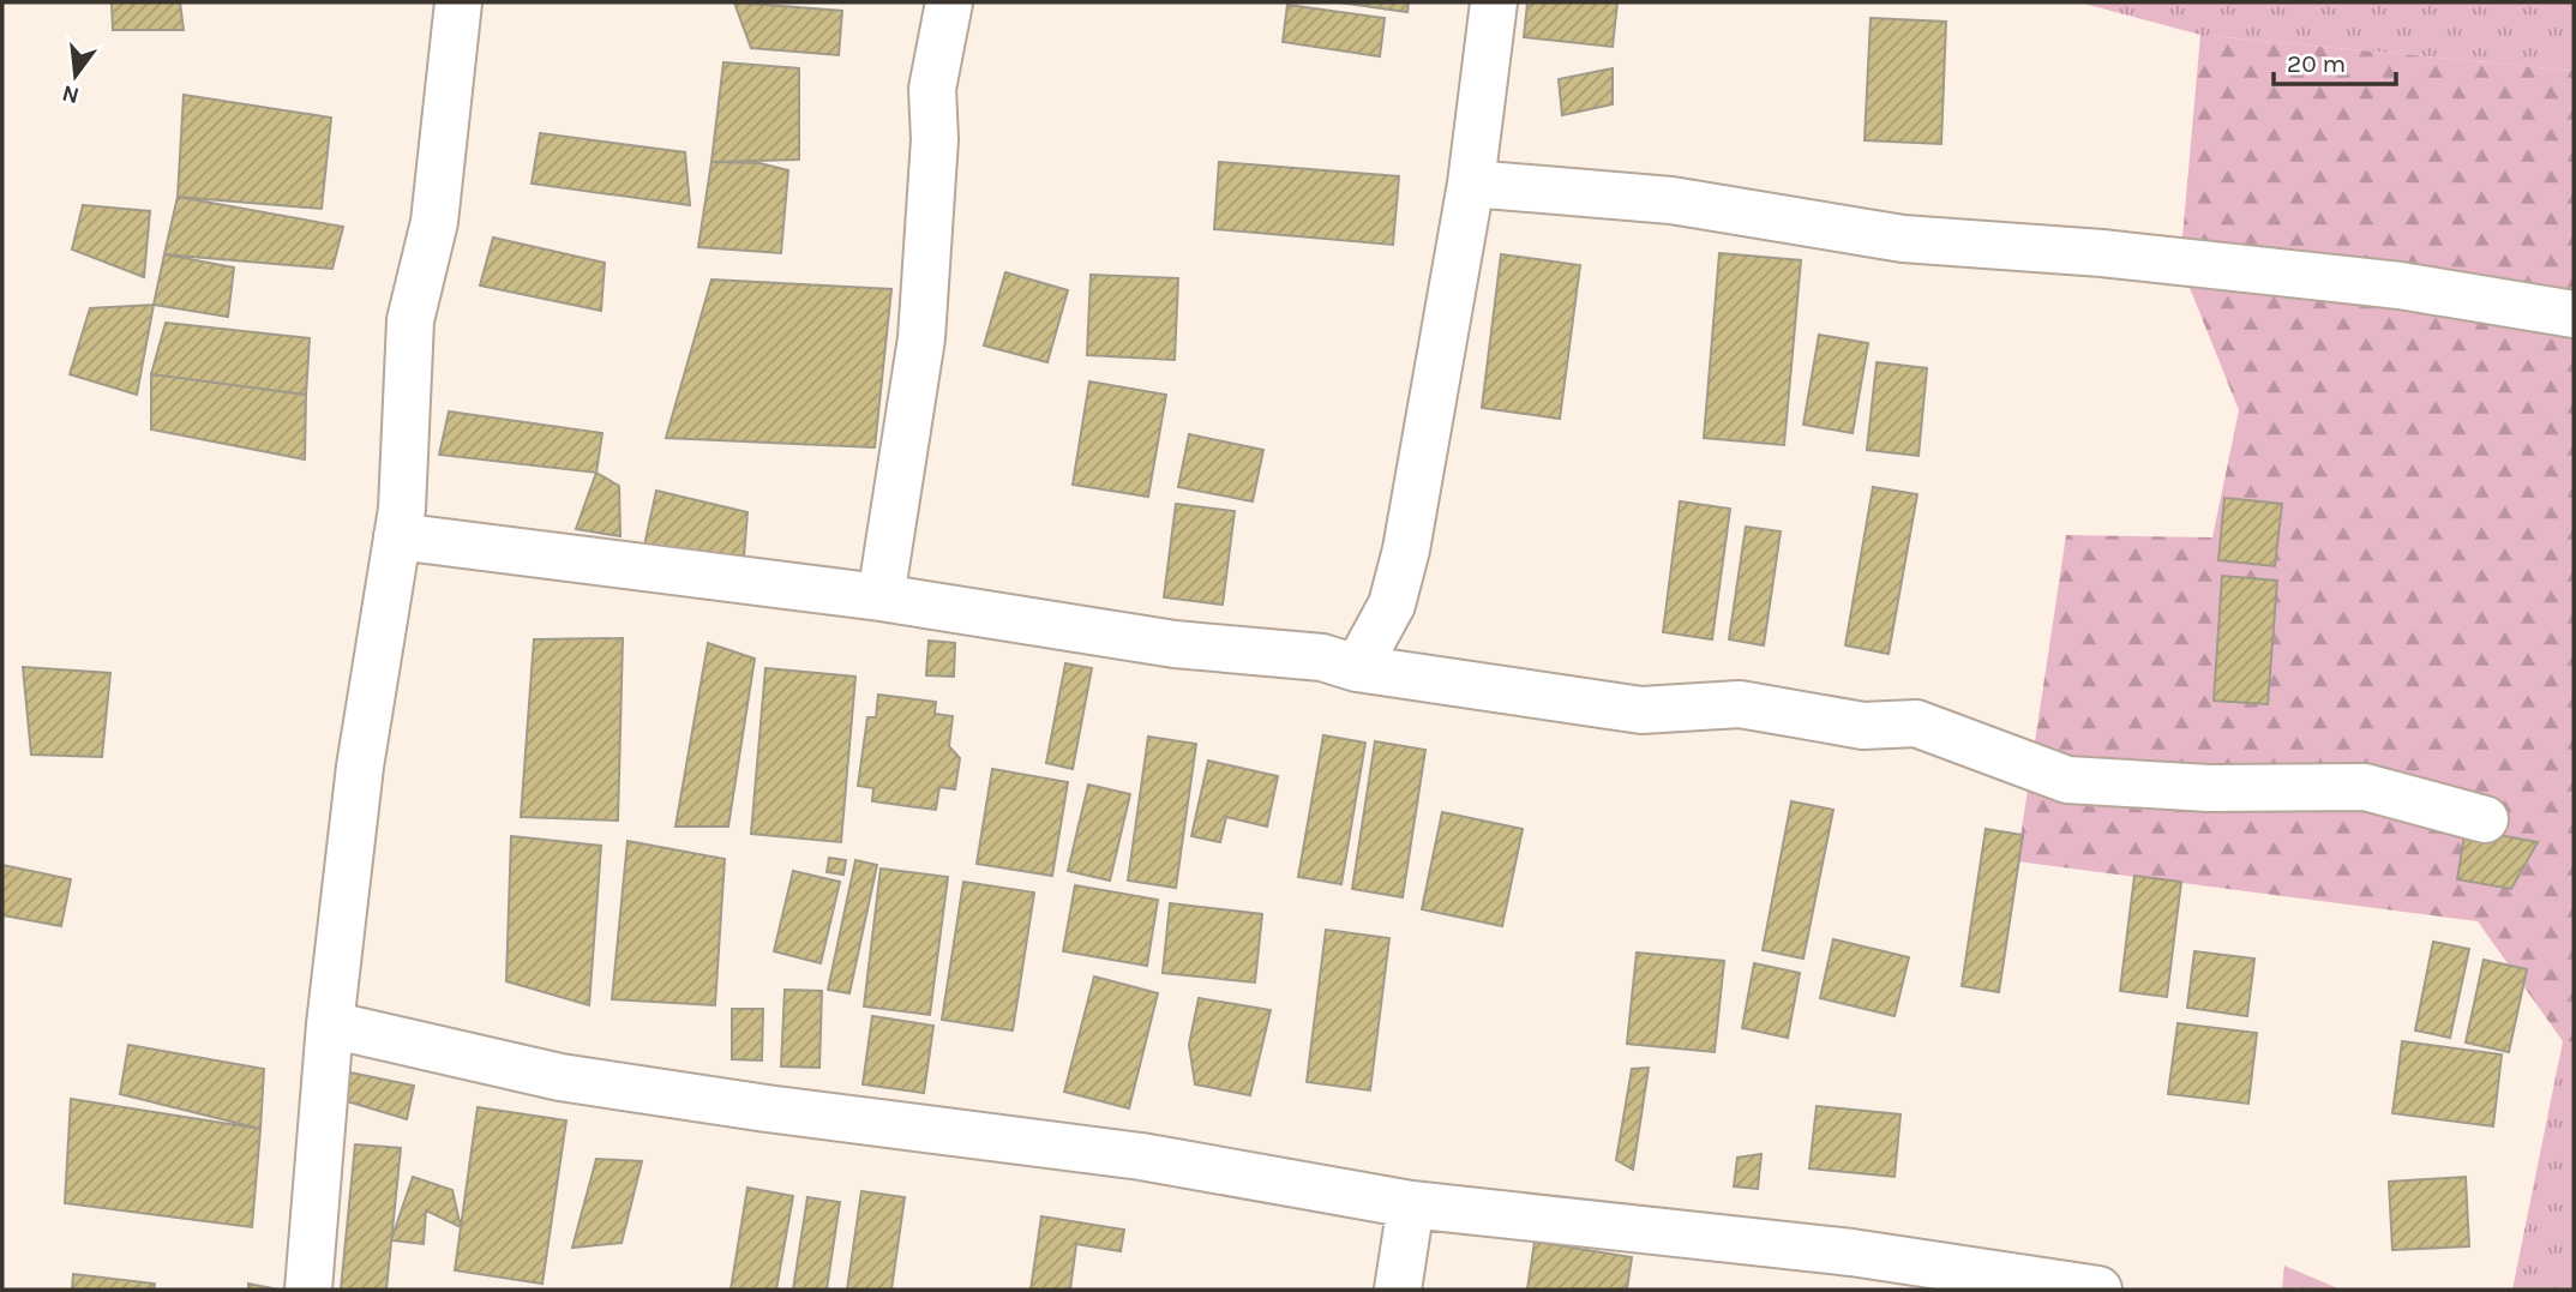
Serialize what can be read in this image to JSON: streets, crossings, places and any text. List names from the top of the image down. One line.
{"scale_bar":"20 m","north":"bottom"}
